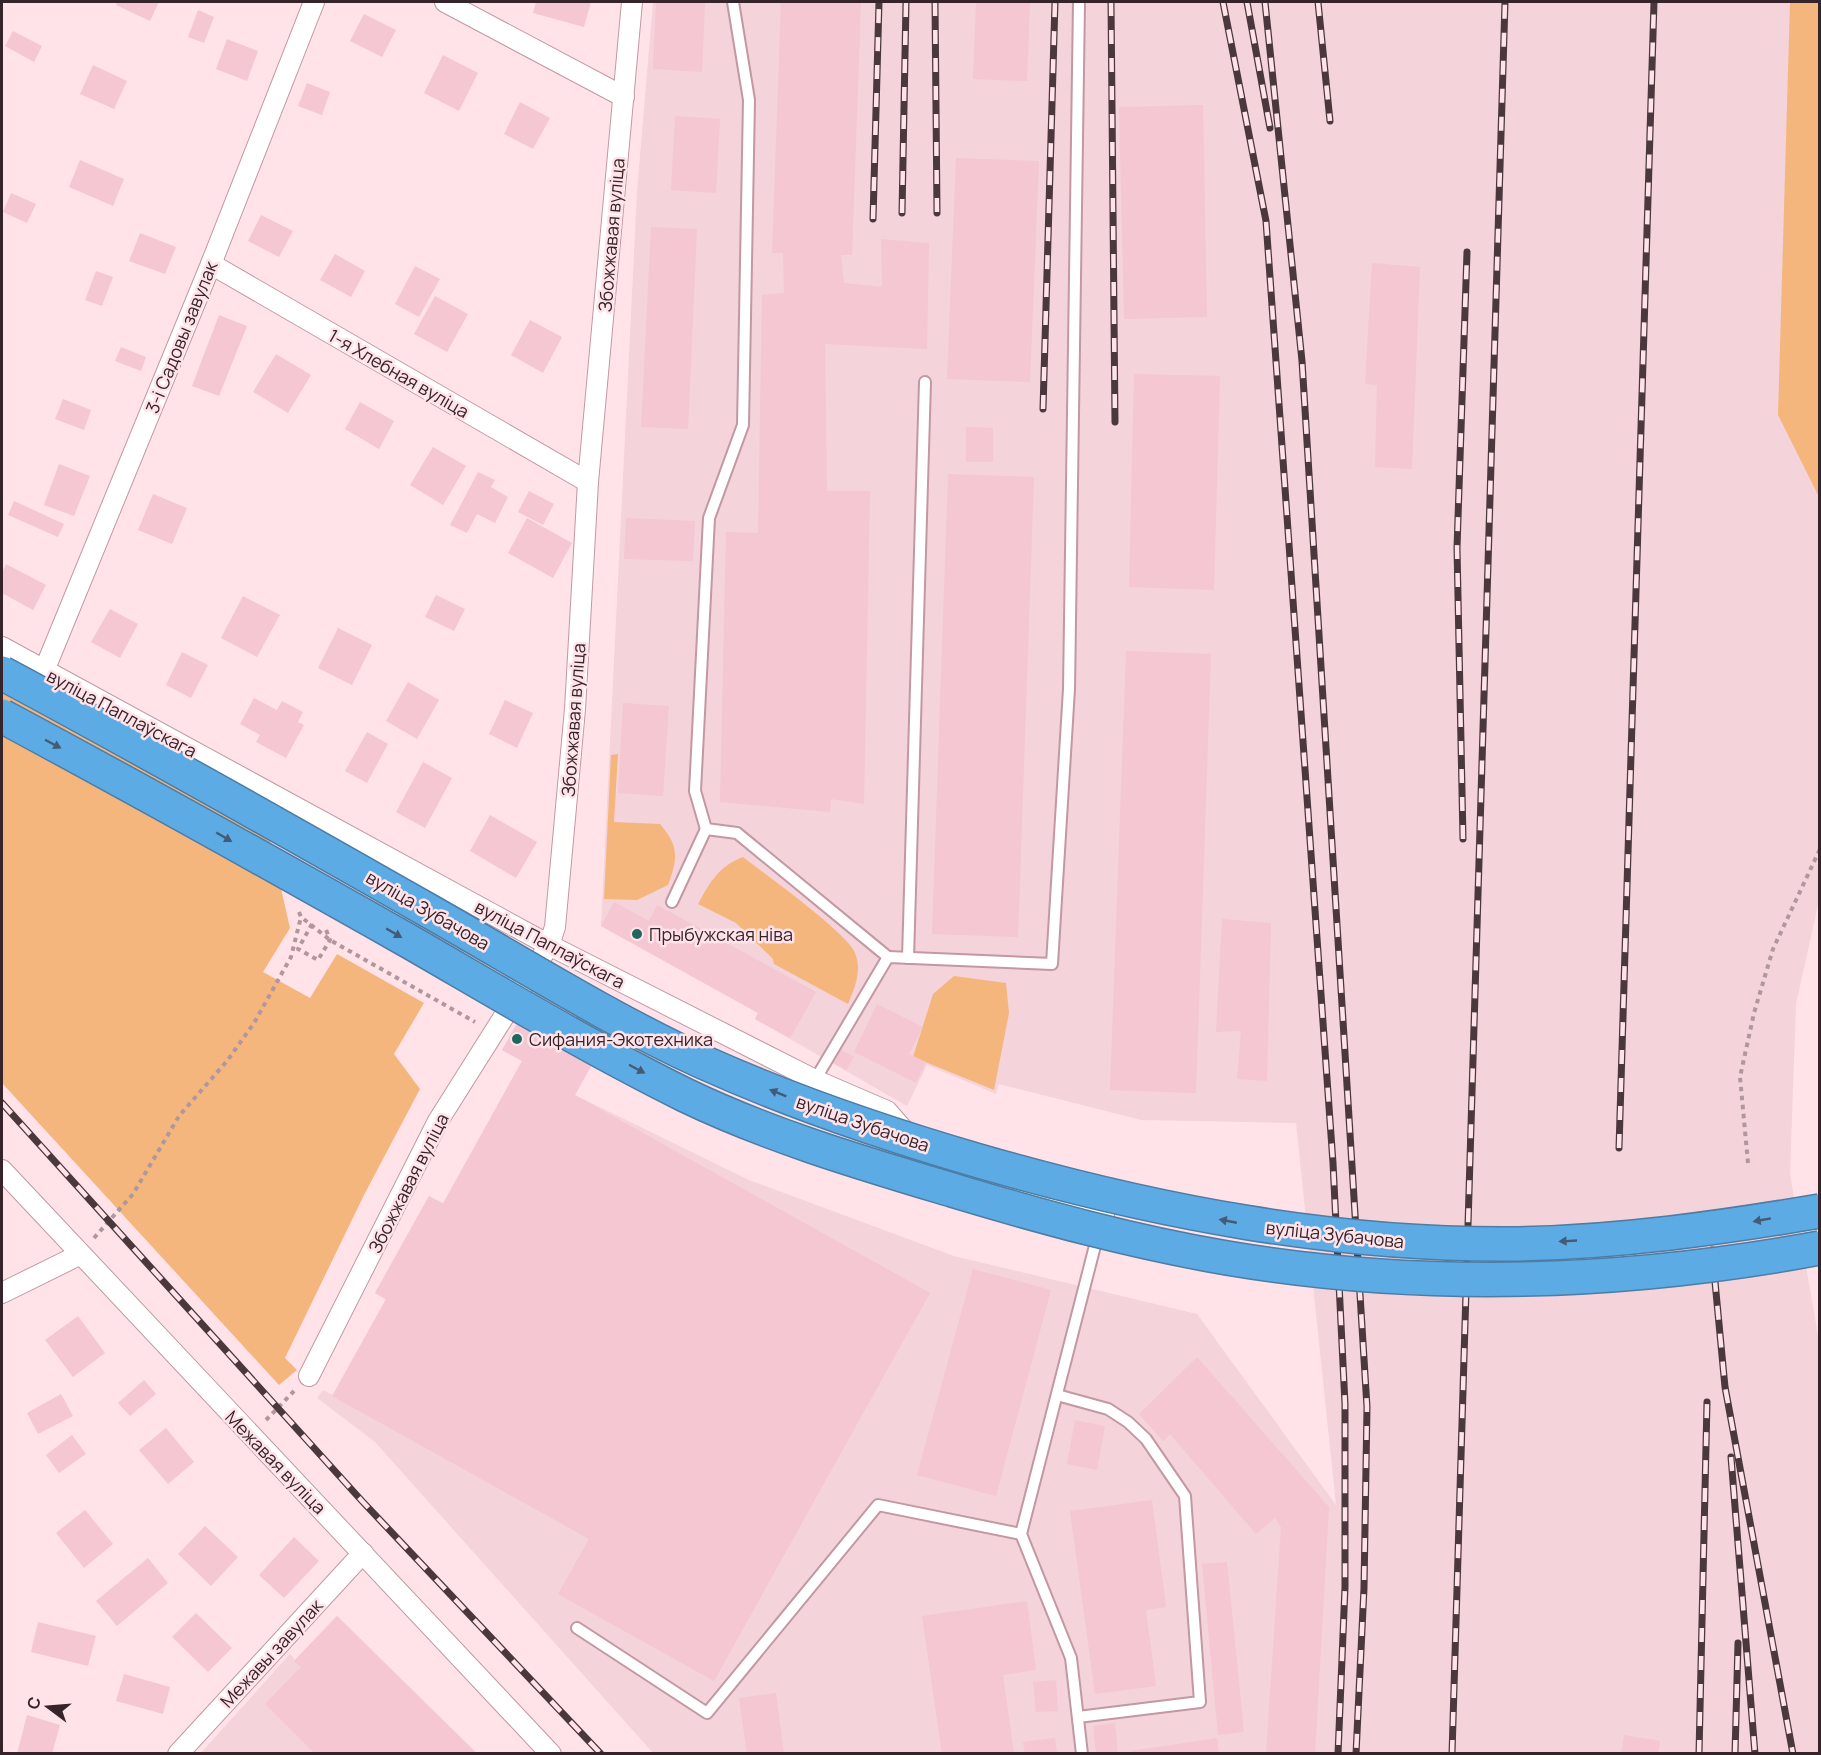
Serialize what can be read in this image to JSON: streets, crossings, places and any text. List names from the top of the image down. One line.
{"streets":{"highway":["вуліца Зубачова"],"street":["Збожжавая вуліца","3-і Садовы завулак","1-я Хлебная вуліца","вуліца Паплаўскага","Межавая вуліца","Межавы завулак"]},"crossings":[["Збожжавая вуліца","1-я Хлебная вуліца"],["Збожжавая вуліца","вуліца Паплаўскага"],["3-і Садовы завулак","1-я Хлебная вуліца"],["3-і Садовы завулак","вуліца Паплаўскага"],["Межавая вуліца","Межавы завулак"]],"places":["Прыбужская ніва","Сифания-Экотехника"],"north":"left"}
